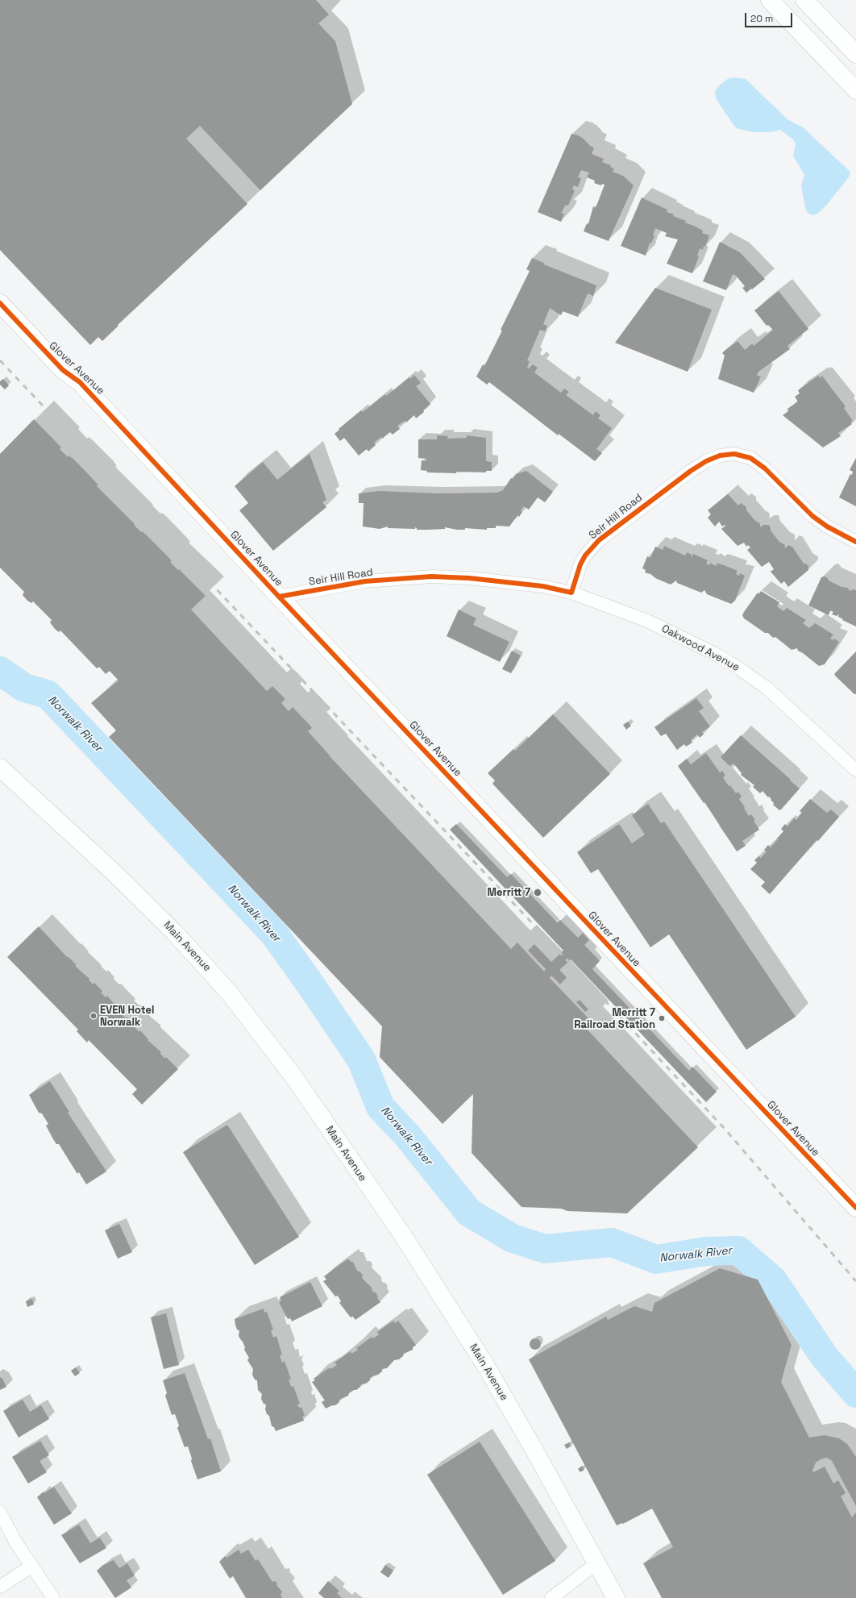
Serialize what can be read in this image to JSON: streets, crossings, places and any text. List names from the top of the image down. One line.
{"streets":{"main road":["Glover Avenue","Main Avenue"],"street":["Seir Hill Road","Oakwood Avenue"]},"crossings":[["Glover Avenue","Seir Hill Road"],["Seir Hill Road","Oakwood Avenue"]],"water":["Norwalk River"],"places":["Merritt 7","EVEN Hotel Norwalk","Merritt 7 Railroad Station"],"scale_bar":"20 m"}
